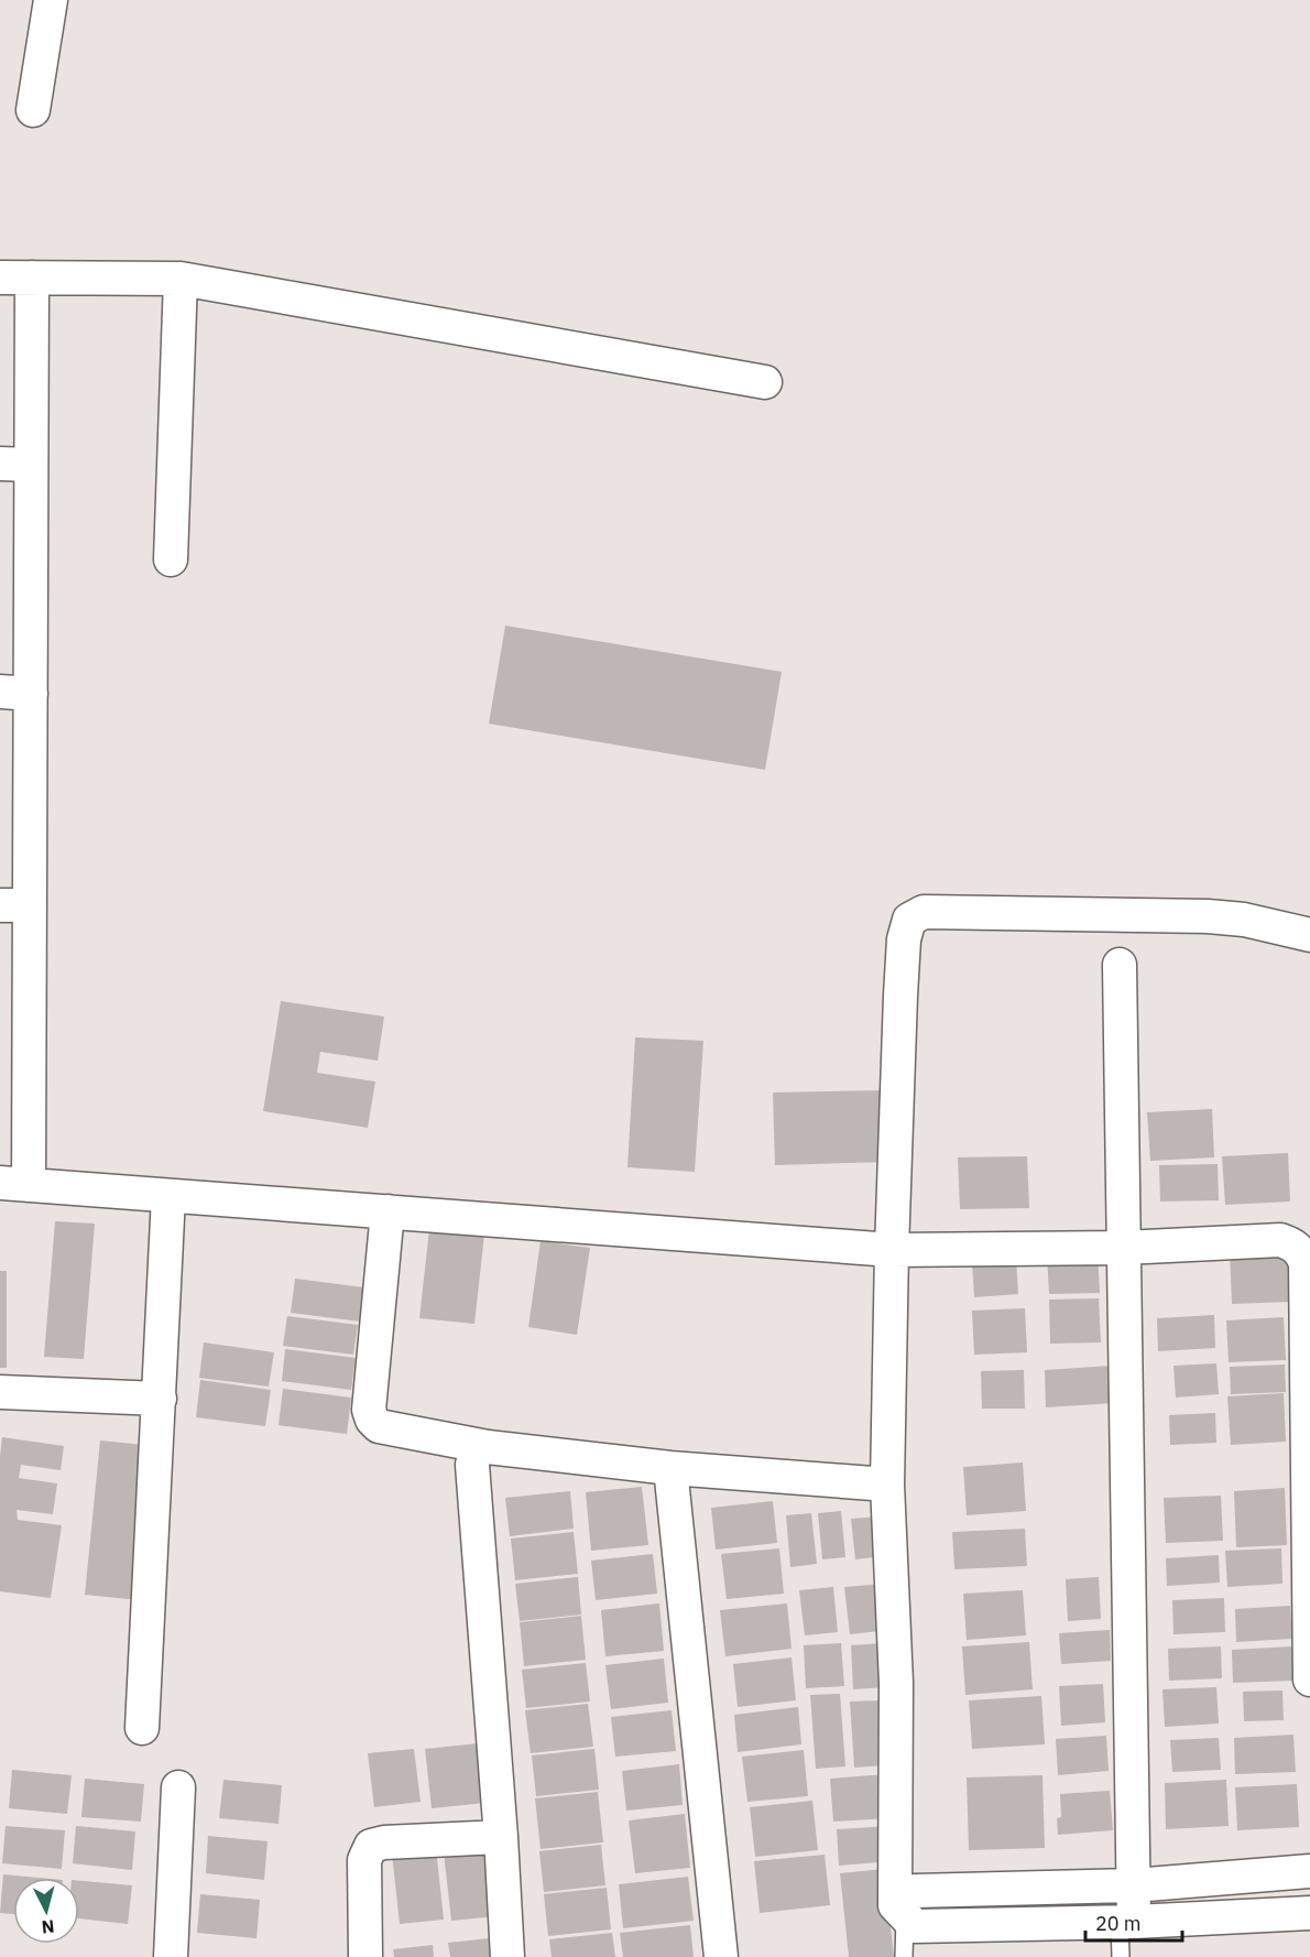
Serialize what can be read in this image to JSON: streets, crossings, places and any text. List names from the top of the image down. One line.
{"scale_bar":"20 m","north":"bottom"}
